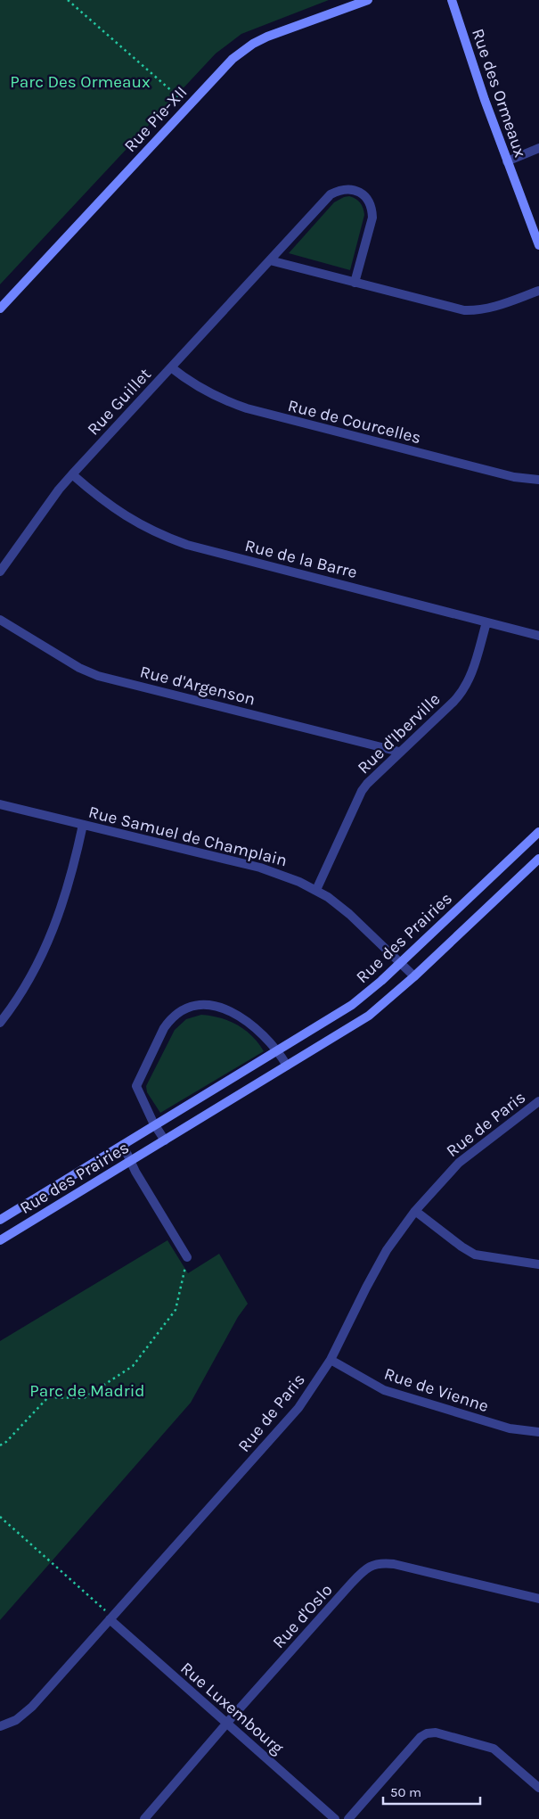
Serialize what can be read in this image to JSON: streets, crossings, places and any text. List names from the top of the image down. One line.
{"streets":{"street":["Rue des Ormeaux","Rue Pie-XII","Rue Guillet","Rue de Courcelles","Rue de la Barre","Rue d'Argenson","Rue d'Iberville","Rue Samuel de Champlain","Rue des Prairies","Rue de Paris","Rue de Vienne","Rue d'Oslo","Rue Luxembourg"]},"crossings":[["Rue Guillet","Rue de Courcelles"],["Rue Guillet","Rue de la Barre"],["Rue de la Barre","Rue d'Iberville"],["Rue d'Argenson","Rue d'Iberville"],["Rue d'Iberville","Rue Samuel de Champlain"],["Rue Samuel de Champlain","Rue des Prairies"],["Rue de Paris","Rue de Vienne"],["Rue de Paris","Rue Luxembourg"],["Rue d'Oslo","Rue Luxembourg"]],"parks":["Parc Des Ormeaux","Parc de Madrid"],"scale_bar":"50 m"}
